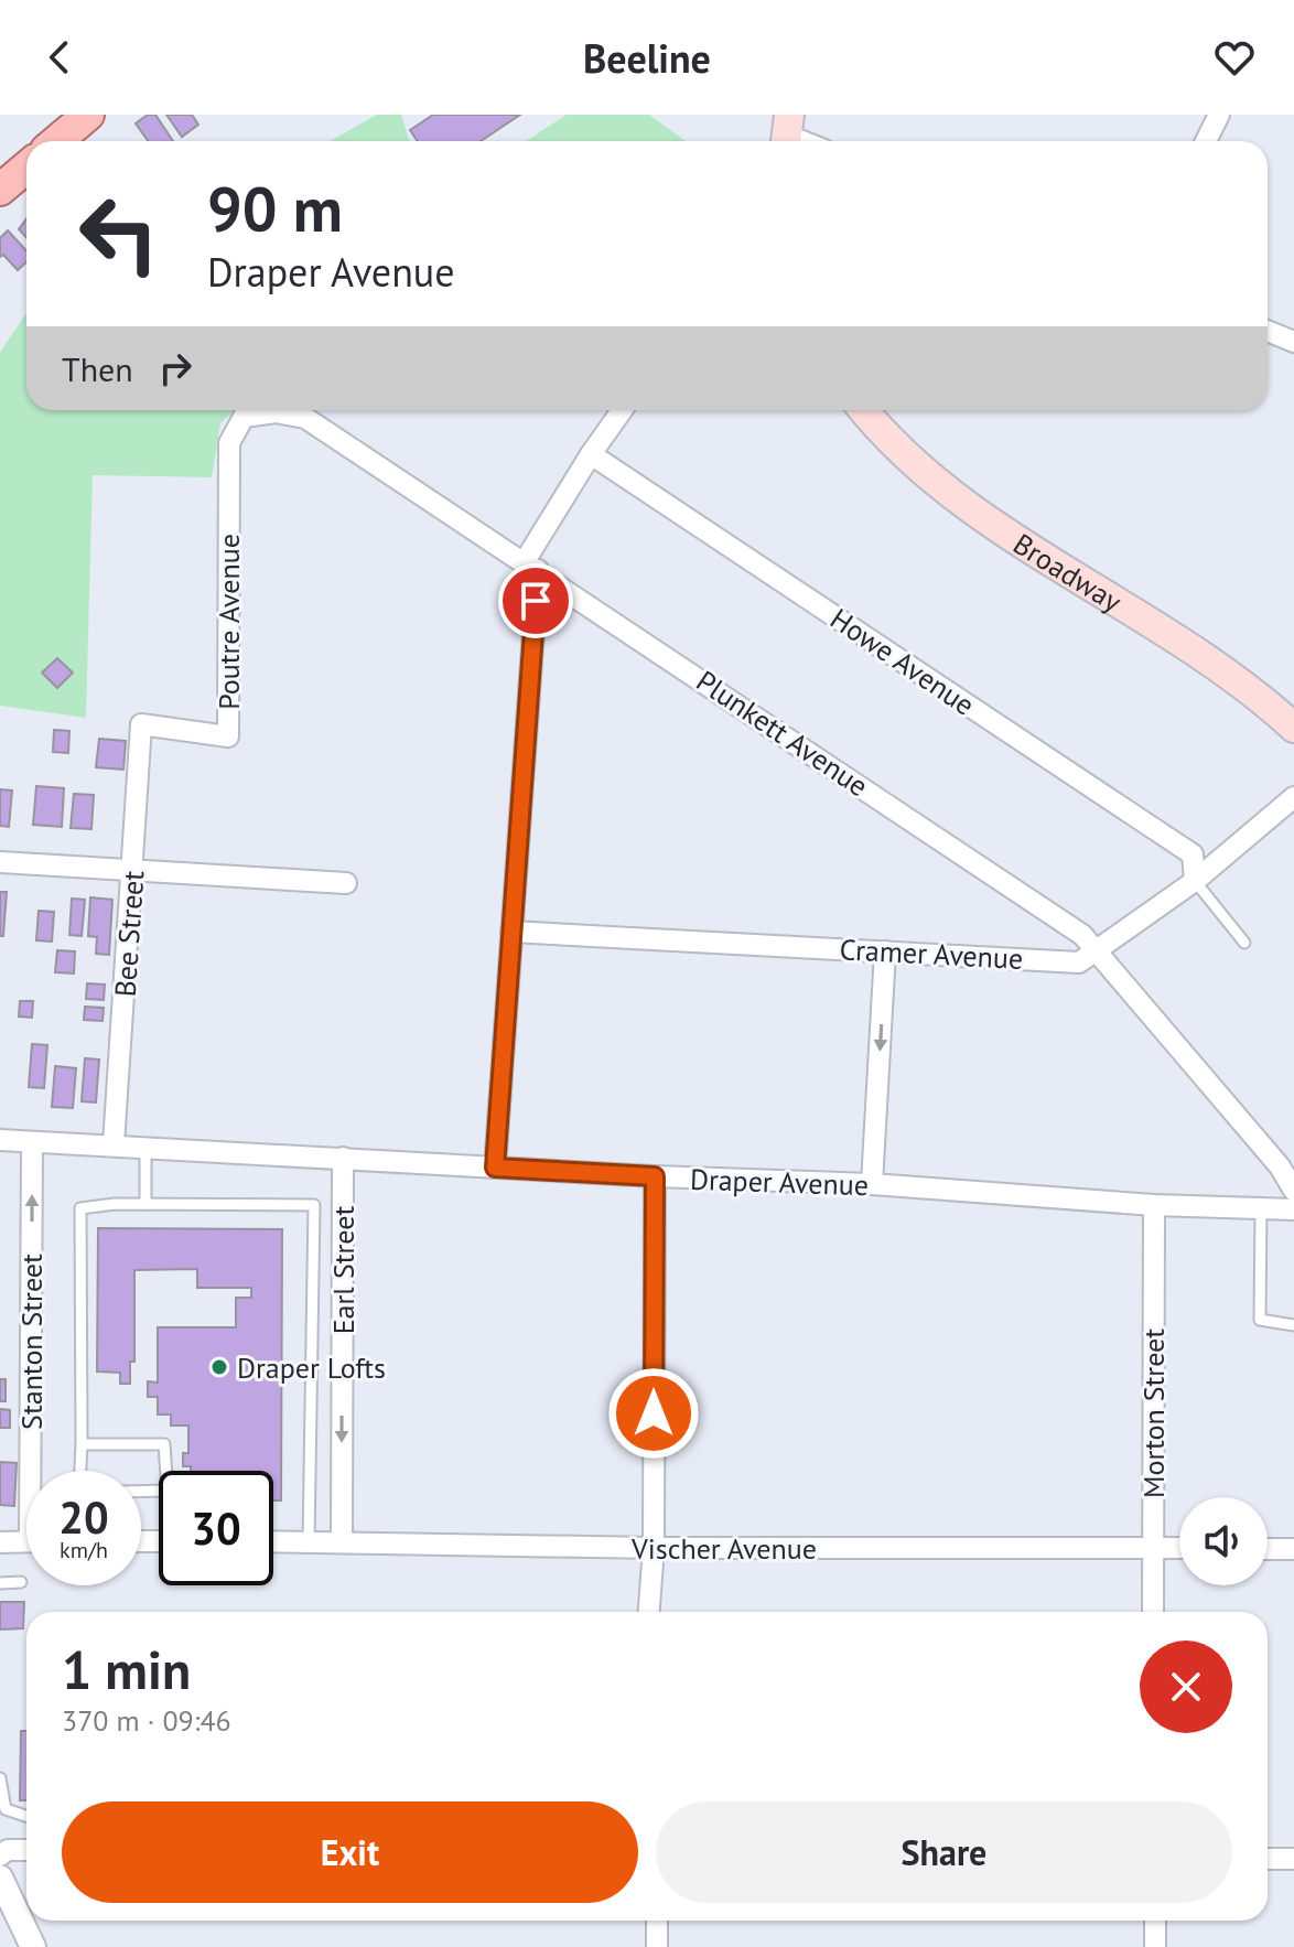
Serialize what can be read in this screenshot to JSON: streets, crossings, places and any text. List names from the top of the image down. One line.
{"streets":{"main road":["Broadway"],"street":["Poutre Avenue","Howe Avenue","Plunkett Avenue","Bee Street","Cramer Avenue","Draper Avenue","Earl Street","Stanton Street","Morton Street","Vischer Avenue"]},"crossings":[["Poutre Avenue","Plunkett Avenue"],["Poutre Avenue","Bee Street"],["Howe Avenue","Cramer Avenue"],["Plunkett Avenue","Cramer Avenue"],["Bee Street","Draper Avenue"],["Draper Avenue","Earl Street"],["Draper Avenue","Stanton Street"],["Draper Avenue","Morton Street"],["Earl Street","Vischer Avenue"],["Morton Street","Vischer Avenue"]],"one_way":["Earl Street","Stanton Street"],"places":["Draper Lofts"],"page":{"header":"Beeline","turn":["90 m","Draper Avenue"],"then":"Then","speed":"20 km/h","limit":"30","heading":["1 min","370 m · 09:46"],"buttons":["Exit","Share"]}}
